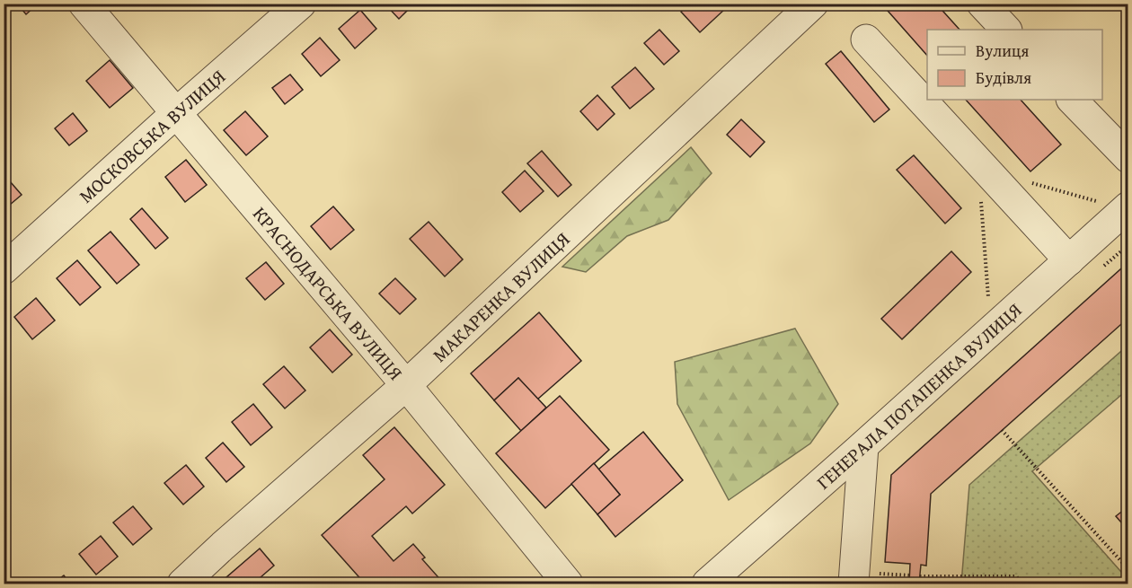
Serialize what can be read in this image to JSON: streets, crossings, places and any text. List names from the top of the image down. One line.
{"streets":{"street":["МОСКОВСЬКА ВУЛИЦЯ","КРАСНОДАРСЬКА ВУЛИЦЯ","МАКАРЕНКА ВУЛИЦЯ","ГЕНЕРАЛА ПОТАПЕНКА ВУЛИЦЯ"]},"crossings":[["МОСКОВСЬКА ВУЛИЦЯ","КРАСНОДАРСЬКА ВУЛИЦЯ"],["КРАСНОДАРСЬКА ВУЛИЦЯ","МАКАРЕНКА ВУЛИЦЯ"]],"legend":["Вулиця","Будівля"]}
